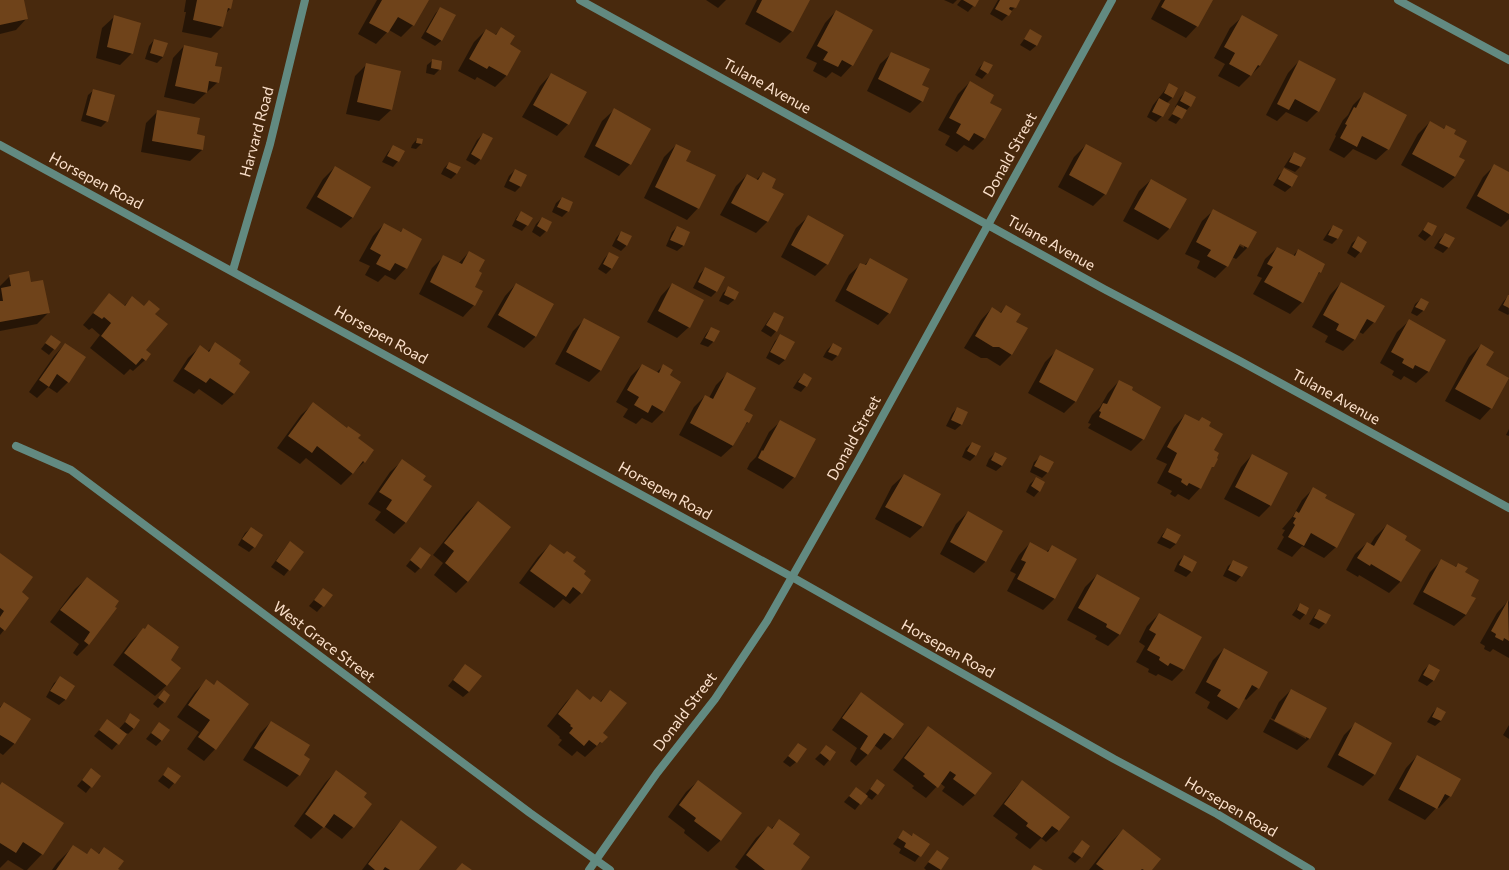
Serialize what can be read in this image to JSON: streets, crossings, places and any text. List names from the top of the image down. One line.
{"streets":{"street":["Tulane Avenue","Harvard Road","Donald Street","Horsepen Road","West Grace Street"]},"crossings":[["Tulane Avenue","Donald Street"],["Harvard Road","Horsepen Road"],["Donald Street","Horsepen Road"],["Donald Street","West Grace Street"]]}
